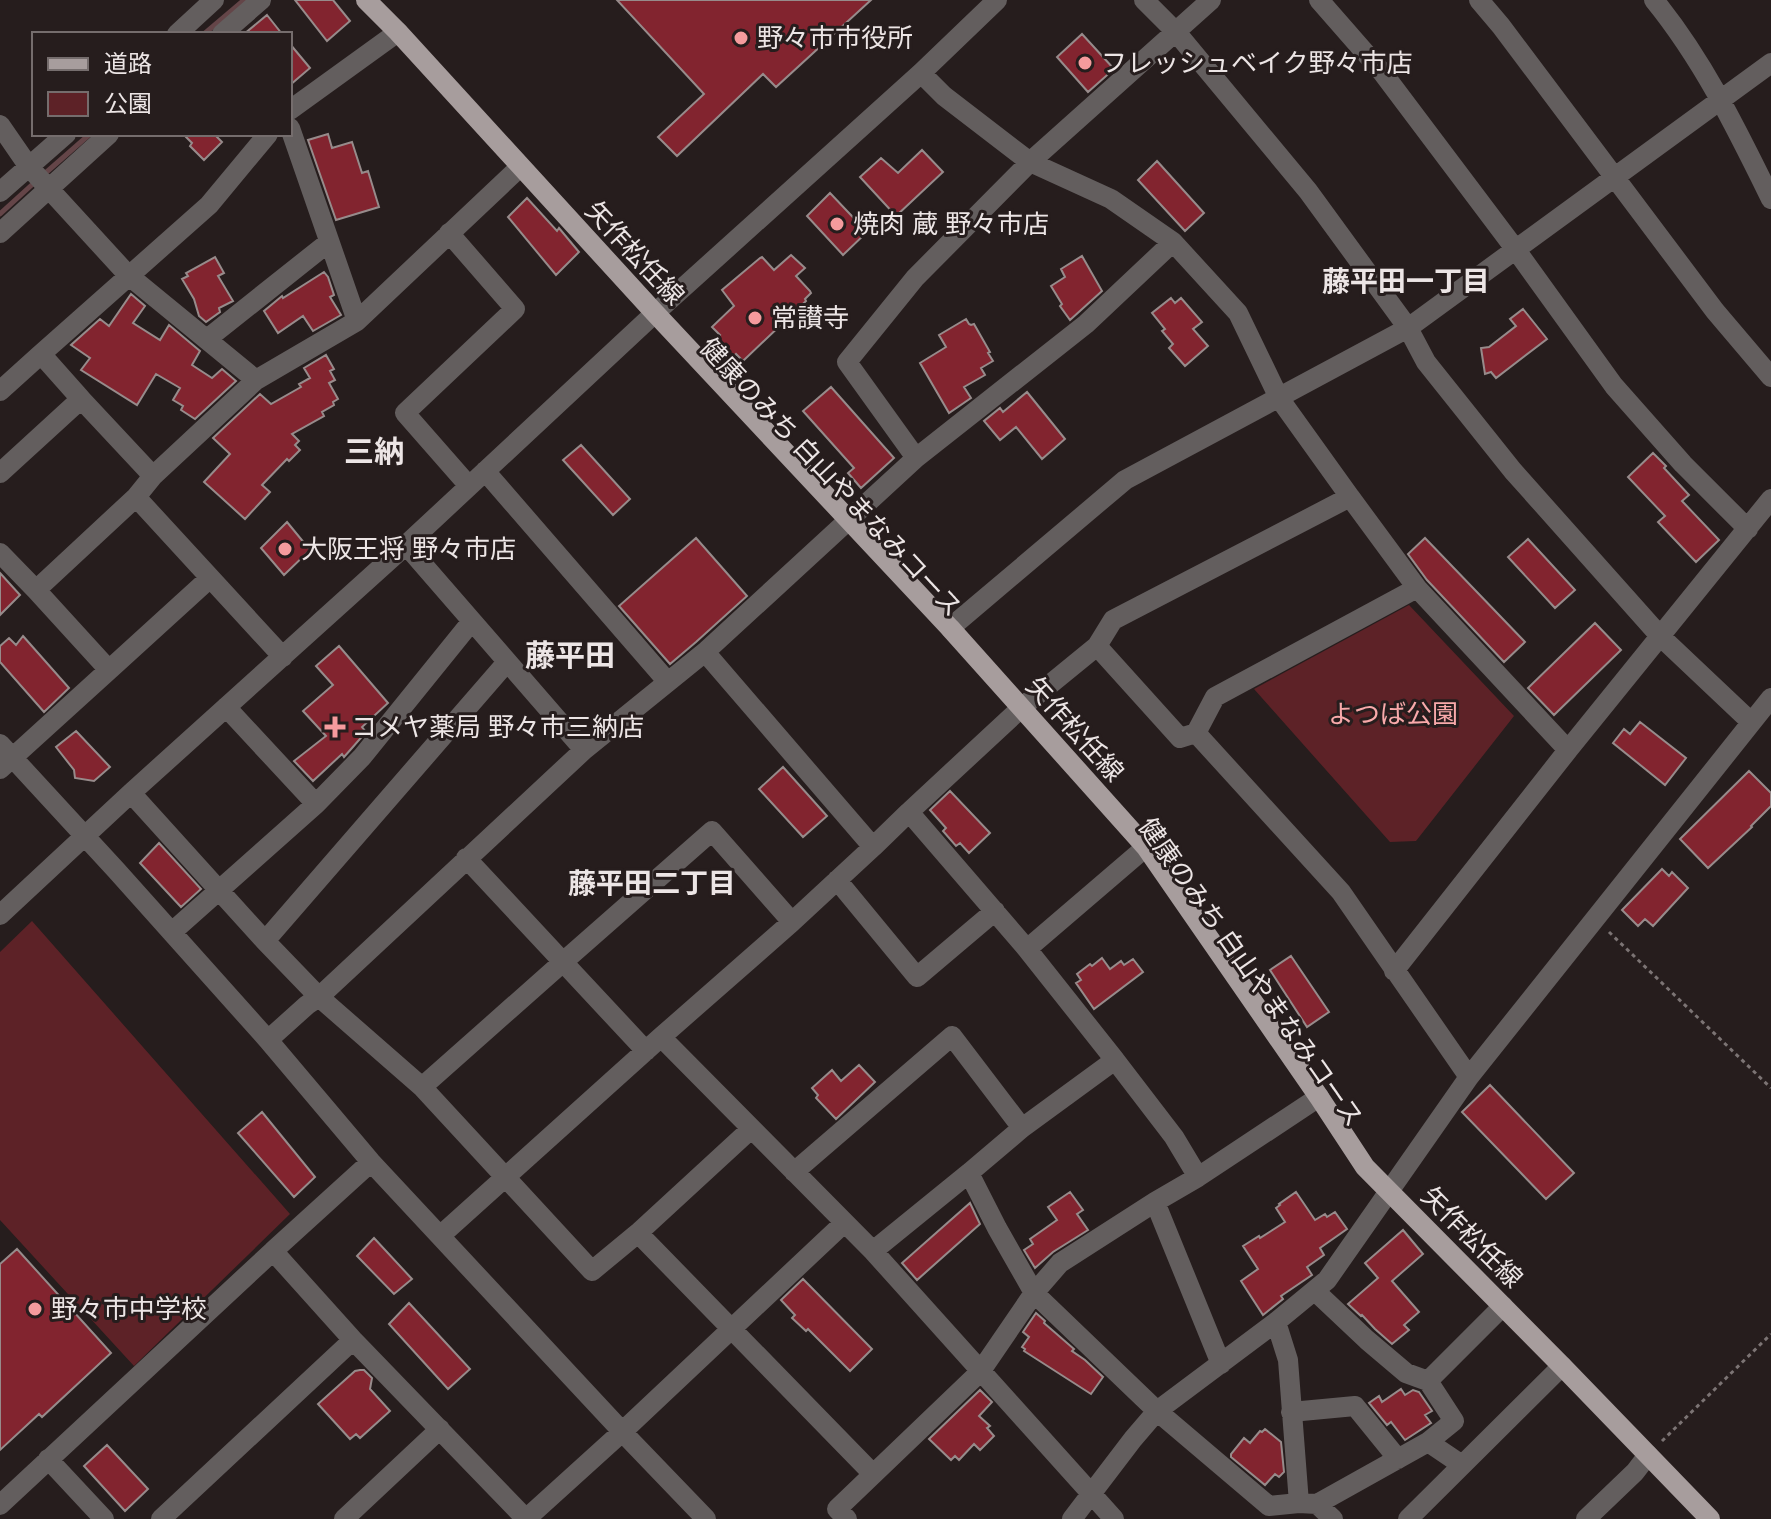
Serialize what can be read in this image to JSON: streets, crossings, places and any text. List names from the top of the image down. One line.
{"streets":{"main road":["矢作松任線"]},"districts":["藤平田一丁目","三納","藤平田","藤平田二丁目"],"parks":["よつば公園"],"places":{"other":["野々市市役所","フレッシュベイク野々市店","焼肉 蔵 野々市店","常讃寺","大阪王将 野々市店","野々市中学校"],"health":["コメヤ薬局 野々市三納店"]},"legend":["道路","公園"]}
